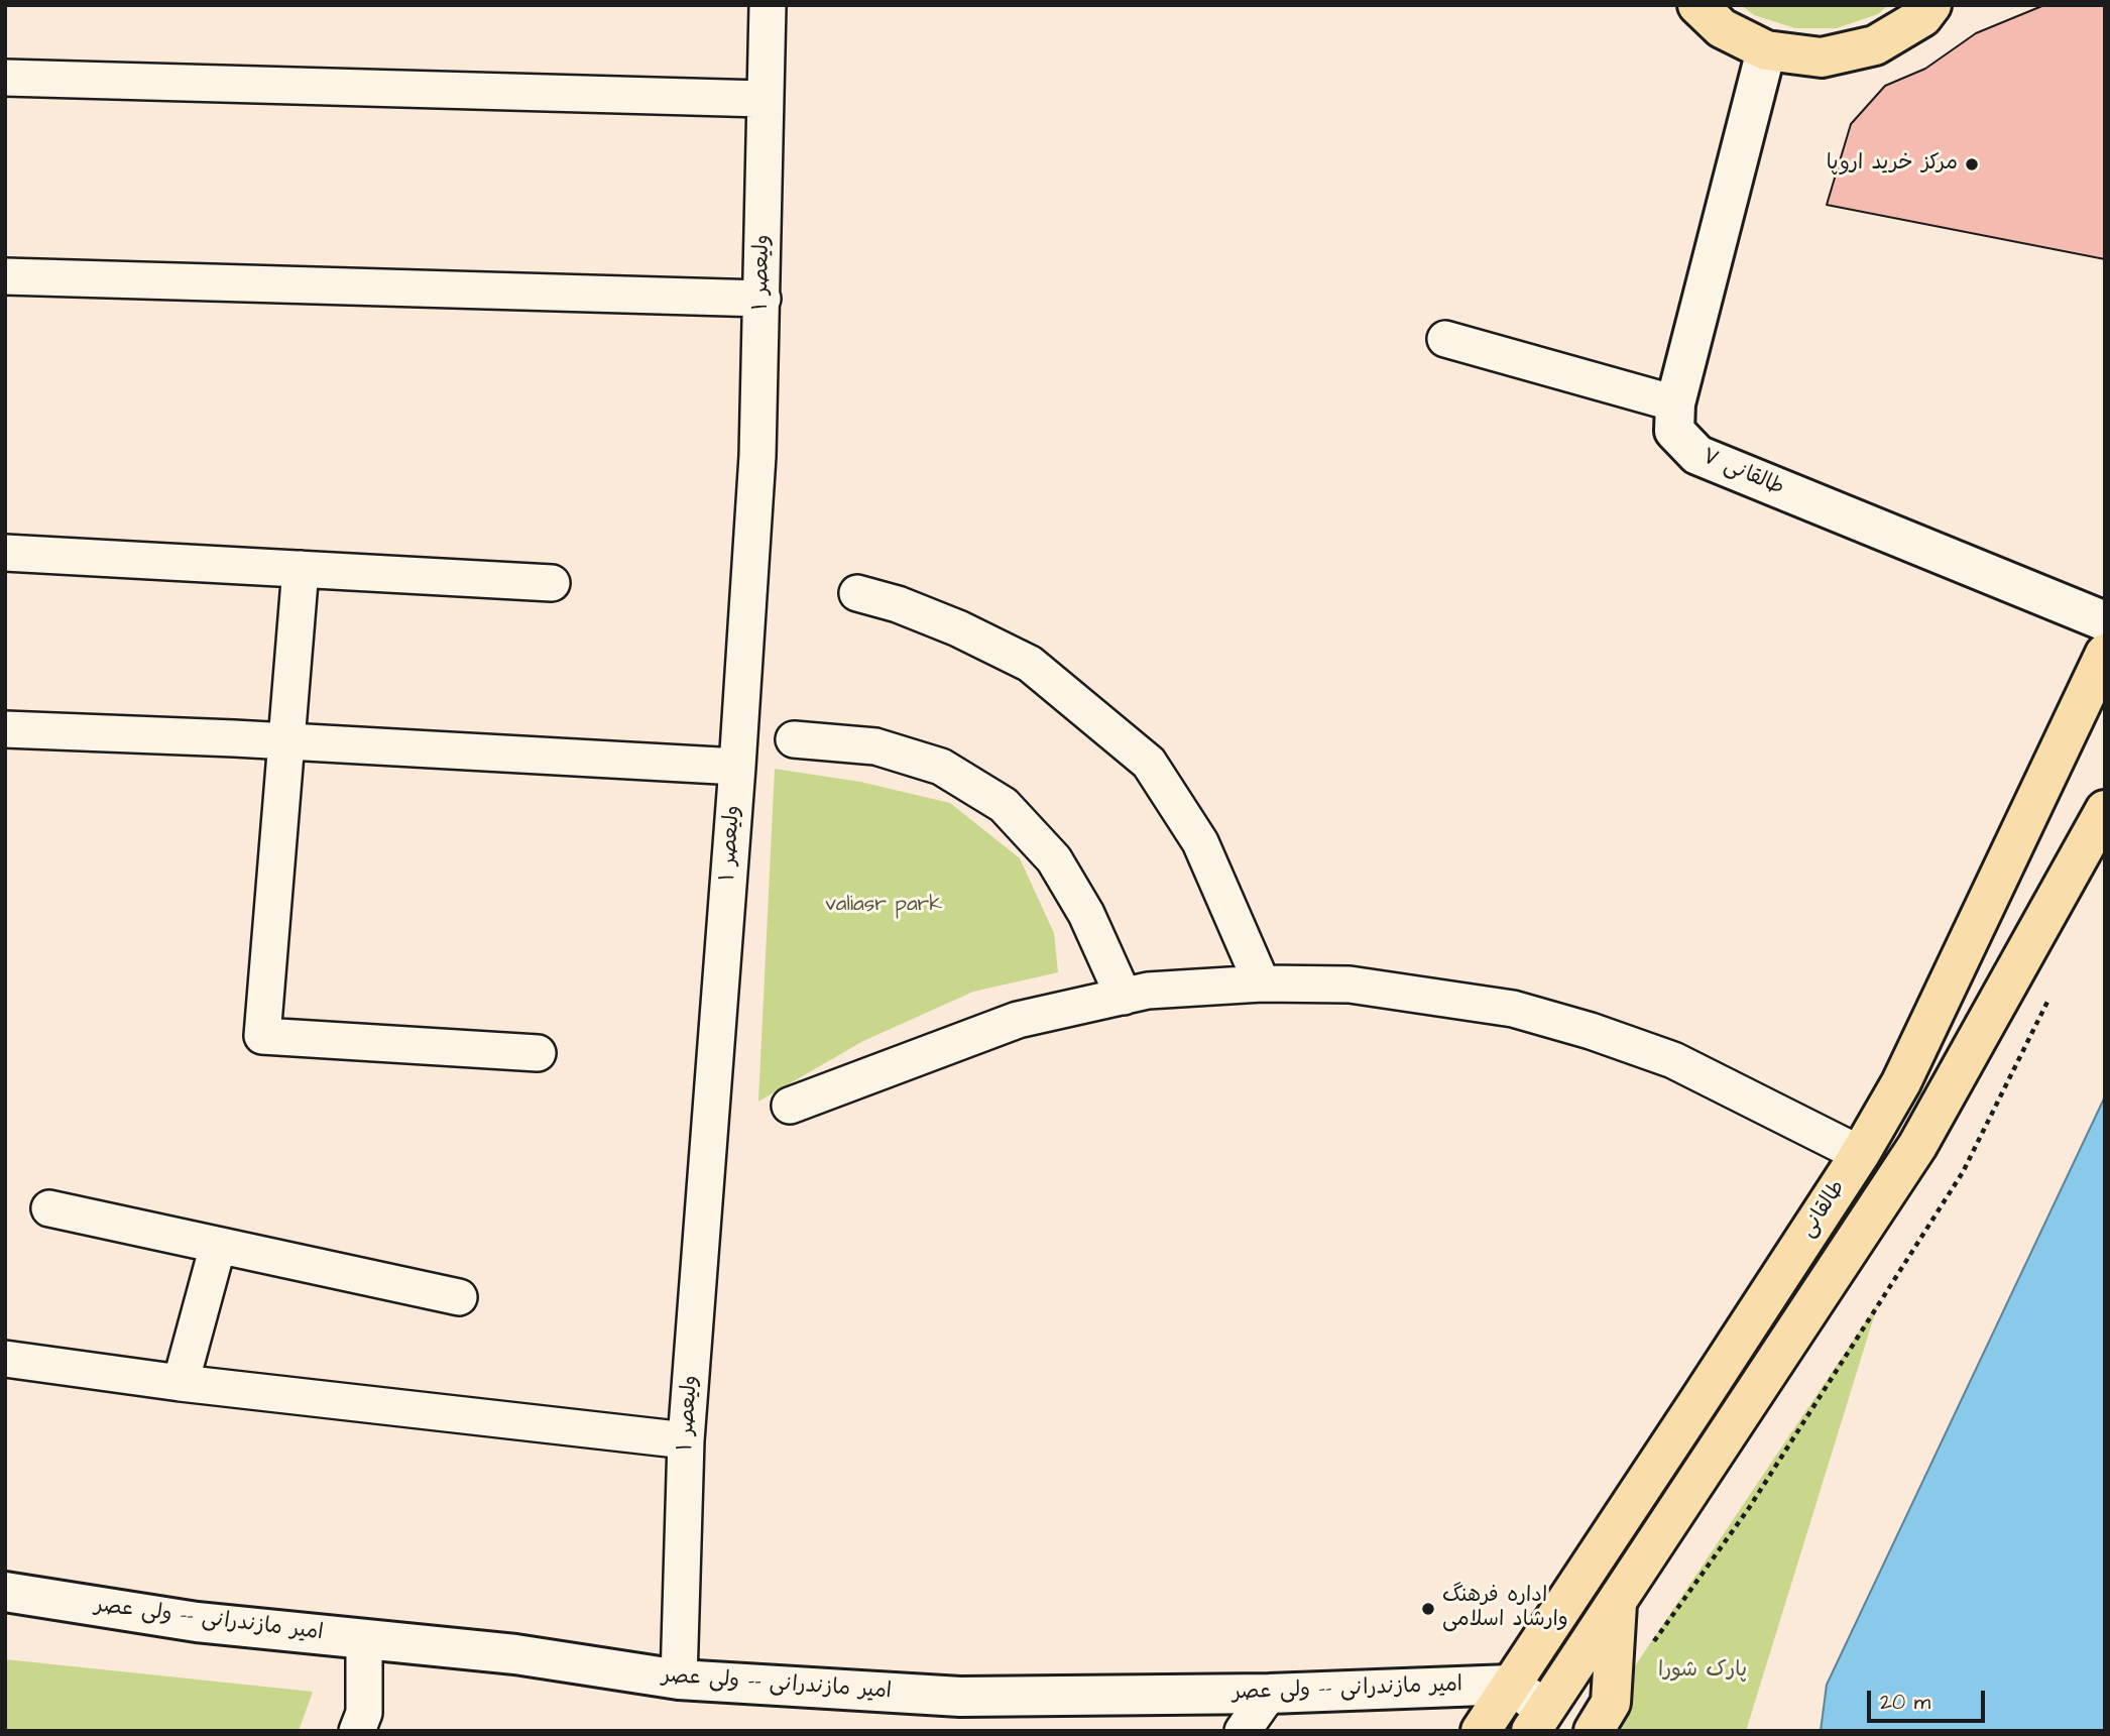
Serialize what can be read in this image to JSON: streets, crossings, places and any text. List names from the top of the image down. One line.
{"streets":{"main road":["طالقانی"],"street":["ولیعصر ۱","طالقانی ۷","امیر مازندرانی -- ولی عصر"]},"crossings":[["ولیعصر ۱","امیر مازندرانی -- ولی عصر"],["طالقانی","امیر مازندرانی -- ولی عصر"]],"parks":["valiasr park","پارک شورا"],"places":["مرکز خرید اروپا","اداره فرهنگ وارشاد اسلامی"],"scale_bar":"20 m"}
